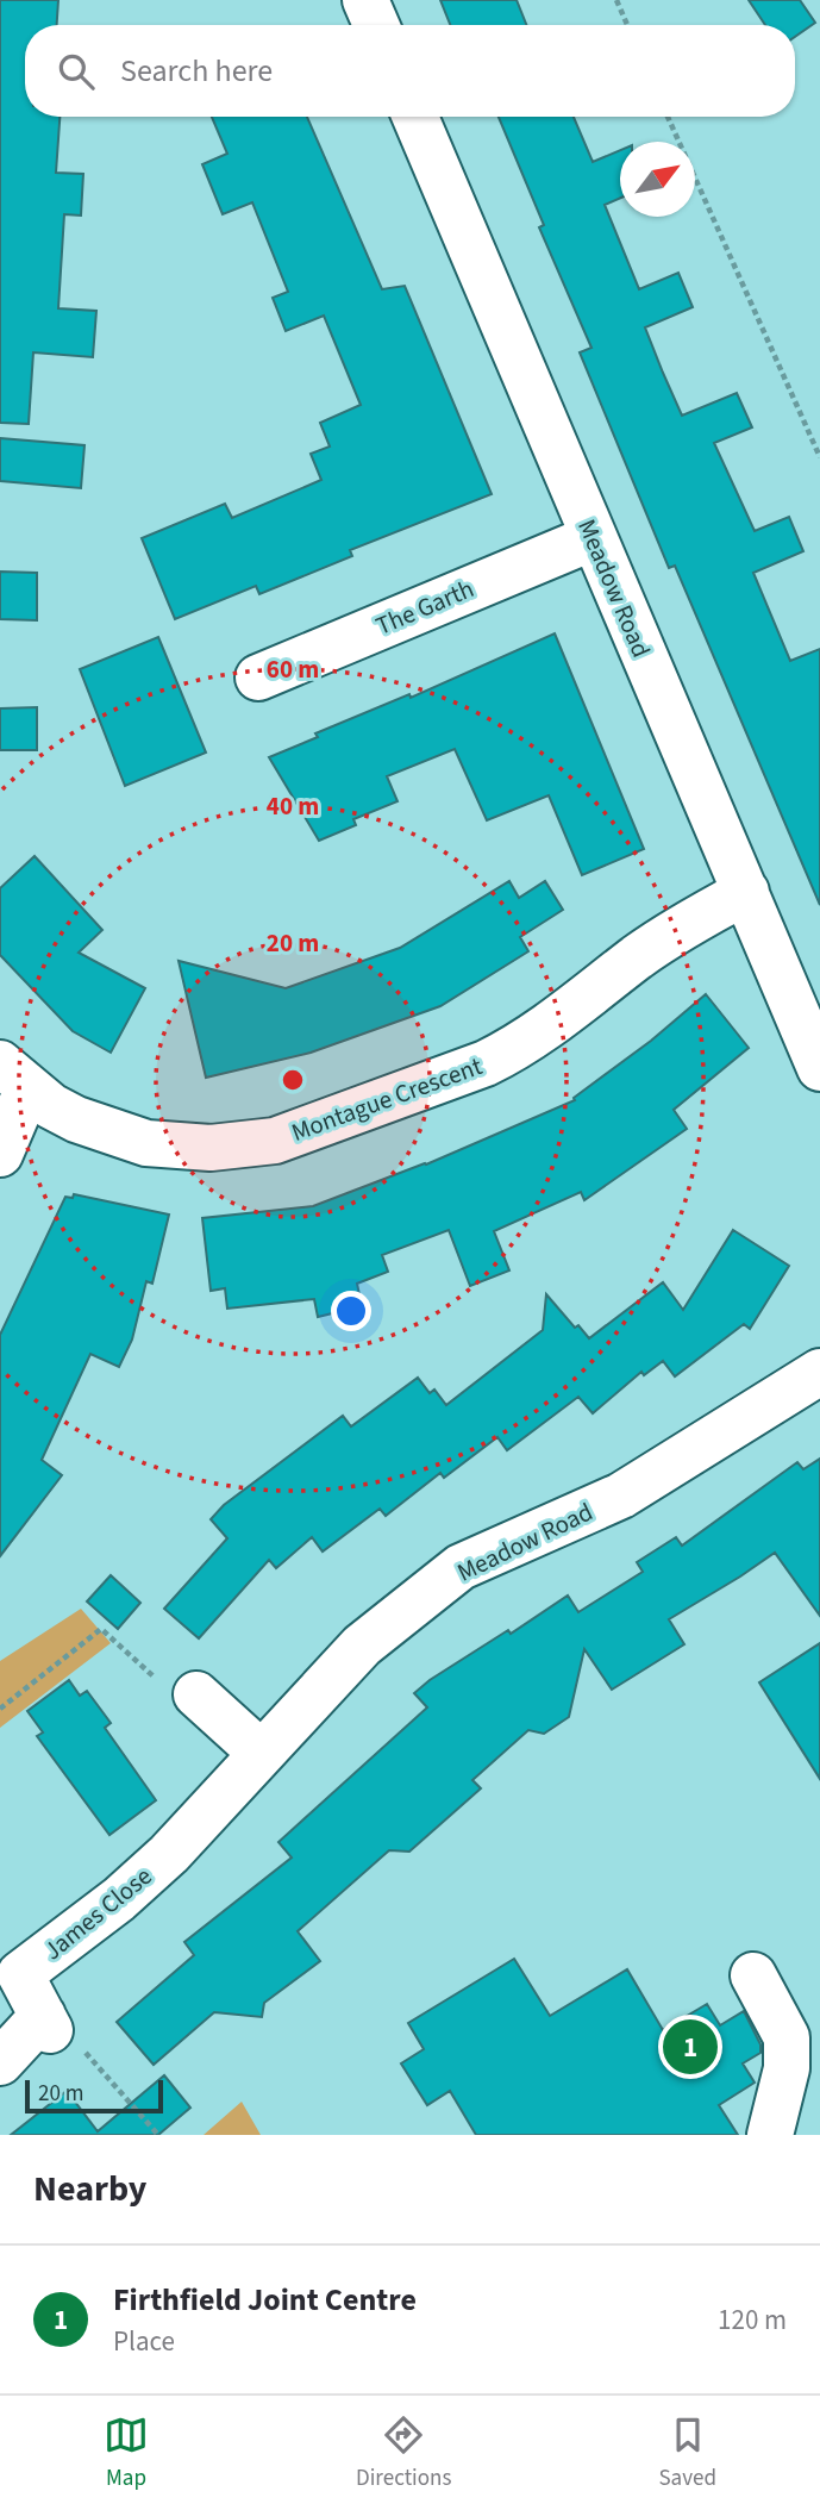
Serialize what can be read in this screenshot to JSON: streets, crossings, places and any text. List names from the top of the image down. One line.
{"streets":{"street":["Meadow Road","The Garth","Montague Crescent","James Close"]},"crossings":[["Meadow Road","The Garth"],["Meadow Road","Montague Crescent"],["Meadow Road","James Close"]],"scale_bar":"20 m","north":"top right","page":{"search":"Search here","pins":"1","scale":"20 m","heading":"Nearby","list":[{"mark":"1","name":"Firthfield Joint Centre","note":"Place","value":"120 m"}],"nav":["Map","Directions","Saved"]},"rings":["60 m","40 m","20 m"]}
